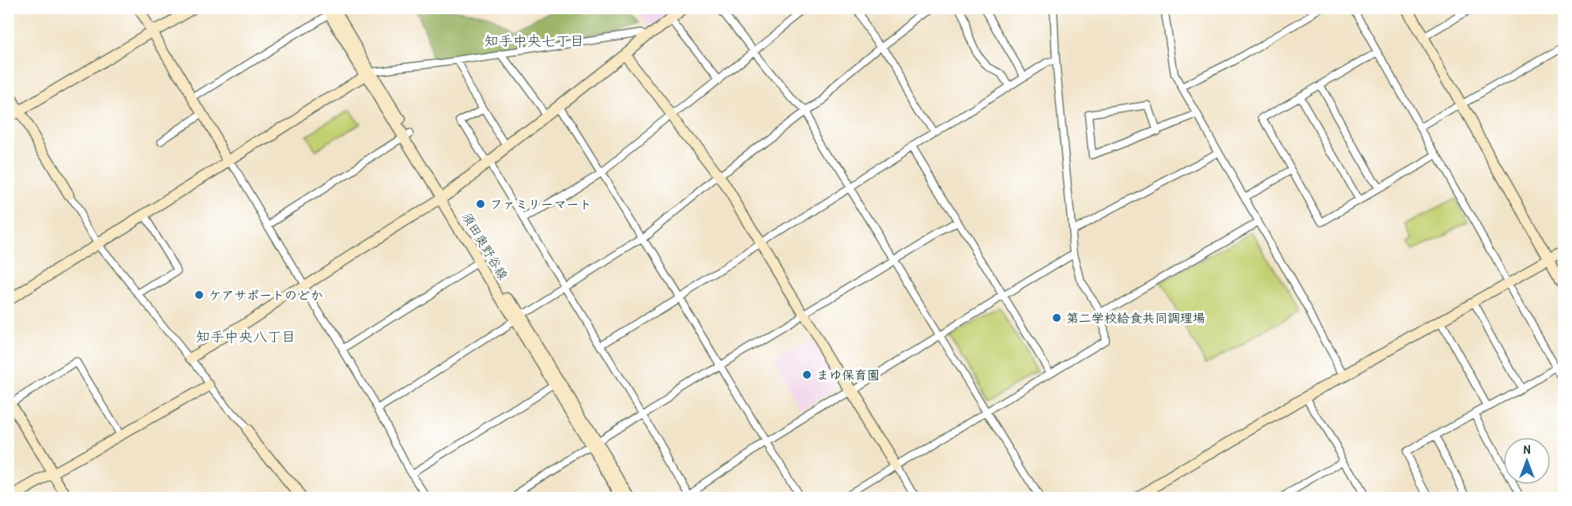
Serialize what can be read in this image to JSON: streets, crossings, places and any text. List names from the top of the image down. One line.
{"streets":{"street":["須田奥野谷線"]},"districts":["知手中央七丁目","知手中央八丁目"],"places":["ファミリーマート","ケアサポートのどか","第二学校給食共同調理場","まゆ保育園"],"north":"top"}
